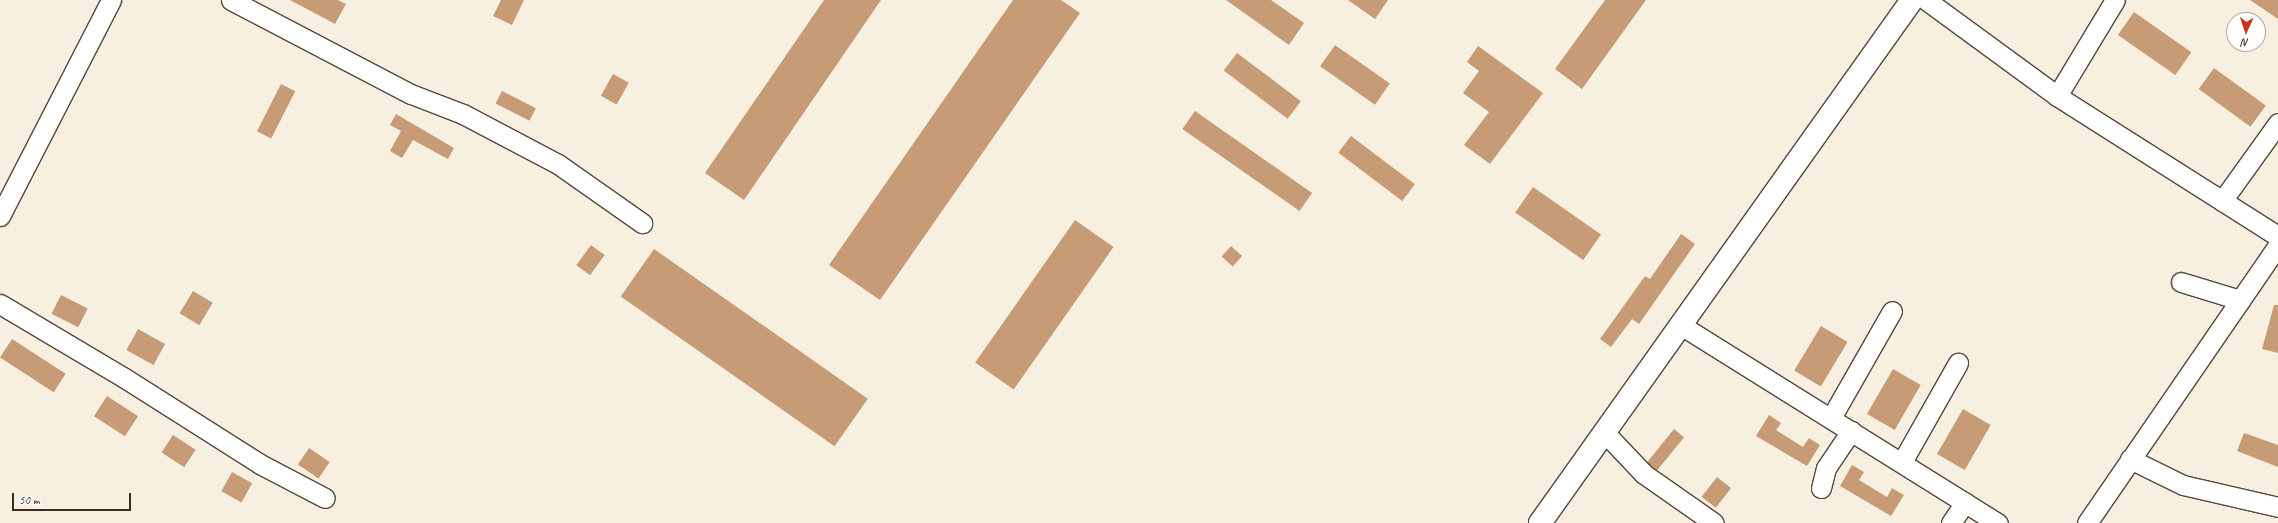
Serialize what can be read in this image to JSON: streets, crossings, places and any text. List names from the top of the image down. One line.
{"scale_bar":"50 m","north":"bottom"}
